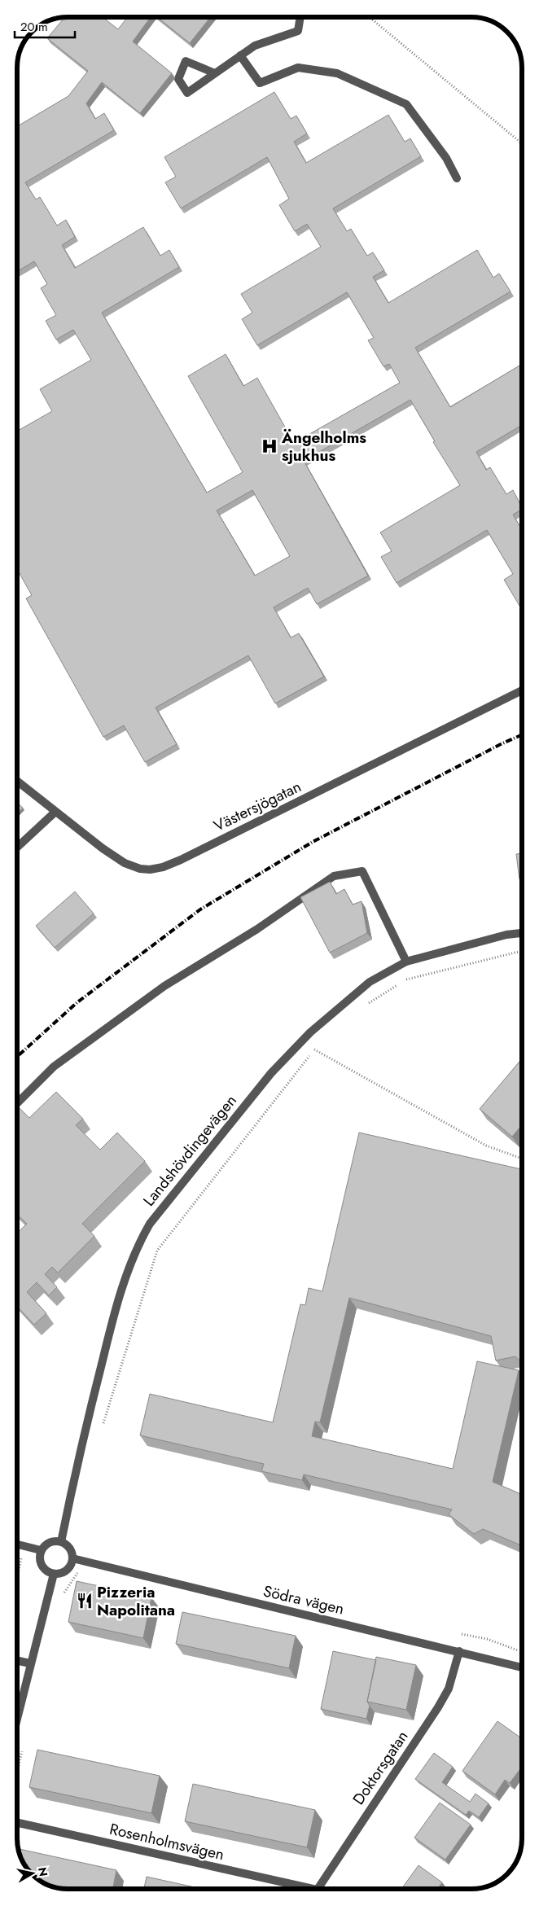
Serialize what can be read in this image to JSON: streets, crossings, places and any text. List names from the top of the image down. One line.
{"streets":{"street":["Västersjögatan","Landshövdingevägen","Södra vägen","Doktorsgatan","Rosenholmsvägen"]},"crossings":[["Landshövdingevägen","Södra vägen"],["Södra vägen","Doktorsgatan"]],"places":{"hospital":["Ängelholms sjukhus"],"restaurant":["Pizzeria Napolitana"]},"scale_bar":"20 m","north":"right"}
